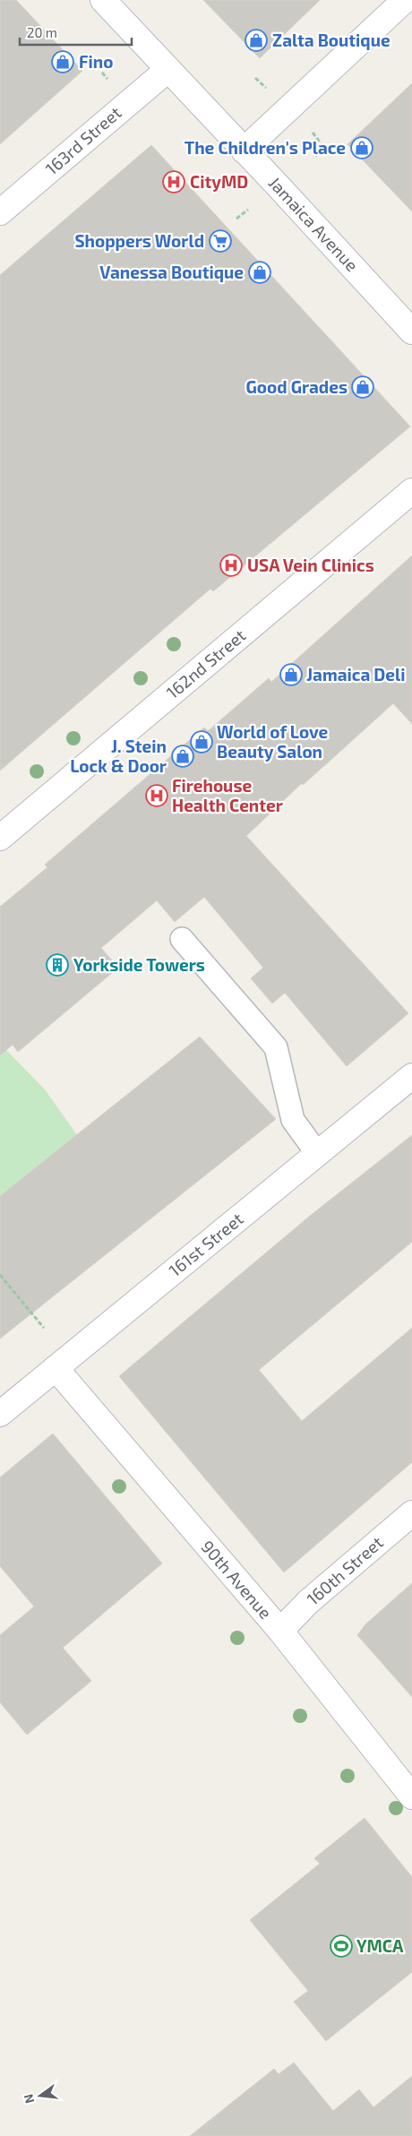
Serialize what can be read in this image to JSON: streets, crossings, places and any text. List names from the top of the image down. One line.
{"streets":{"street":["163rd Street","Jamaica Avenue","162nd Street","161st Street","160th Street","90th Avenue"]},"crossings":[["163rd Street","Jamaica Avenue"],["161st Street","90th Avenue"],["160th Street","90th Avenue"]],"places":{"shop":["Zalta Boutique","Fino","The Children's Place","Vanessa Boutique","Good Grades","Jamaica Deli","World of Love Beauty Salon","J. Stein Lock & Door"],"hospital":["CityMD","USA Vein Clinics","Firehouse Health Center"],"supermarket":["Shoppers World"],"building":["Yorkside Towers"],"sports":["YMCA"]},"scale_bar":"20 m","north":"left"}
